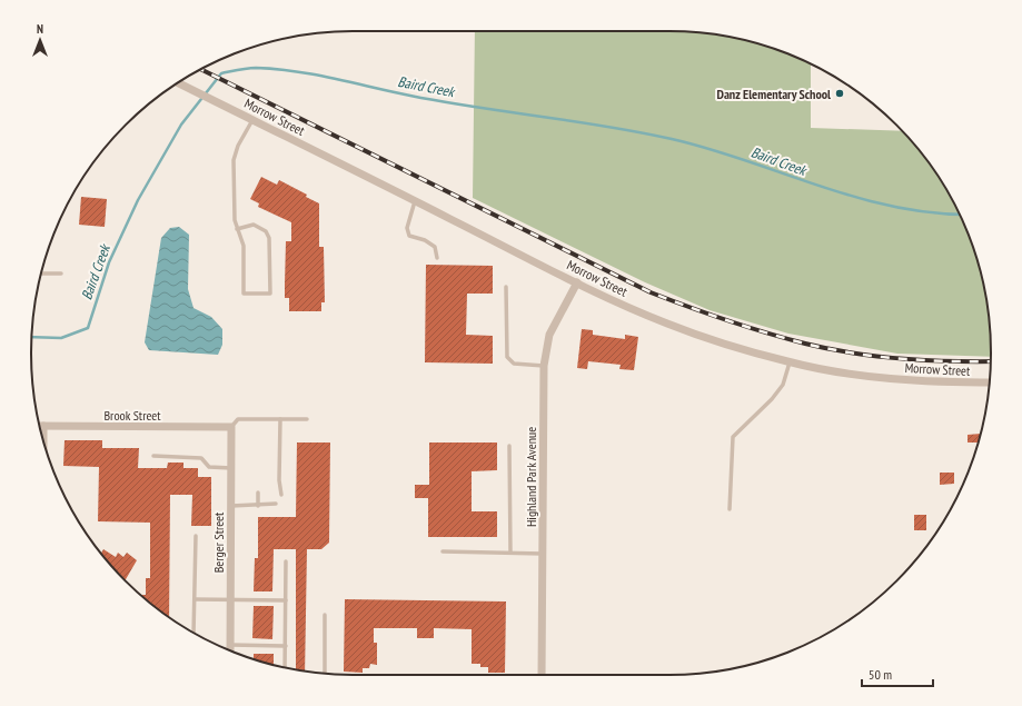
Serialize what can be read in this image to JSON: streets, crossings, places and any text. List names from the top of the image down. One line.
{"streets":{"street":["Morrow Street","Brook Street","Highland Park Avenue","Berger Street"]},"crossings":[["Morrow Street","Highland Park Avenue"],["Brook Street","Berger Street"]],"water":["Baird Creek"],"places":["Danz Elementary School"],"scale_bar":"50 m","north":"top"}
